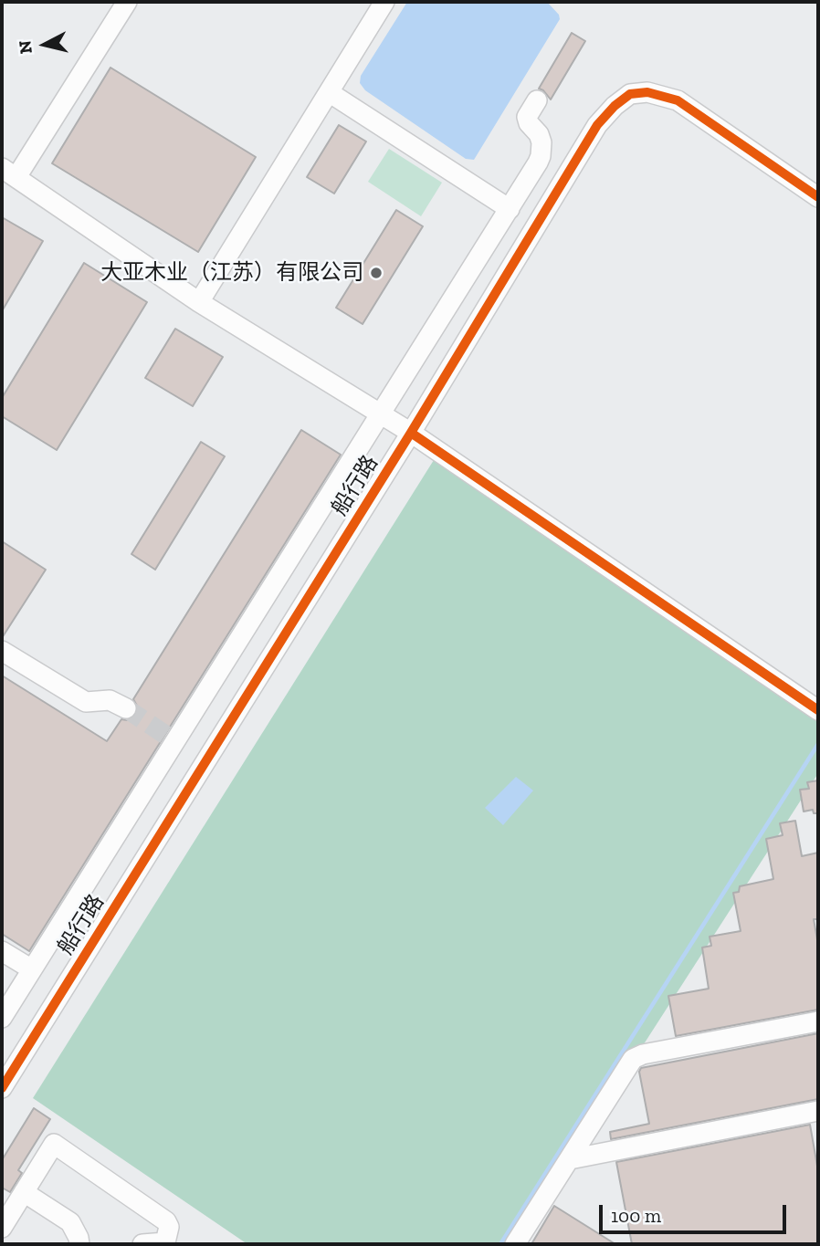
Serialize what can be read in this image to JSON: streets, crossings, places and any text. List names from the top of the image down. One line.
{"streets":{"street":["船行路"]},"places":["大亚木业（江苏）有限公司"],"scale_bar":"100 m","north":"left"}
